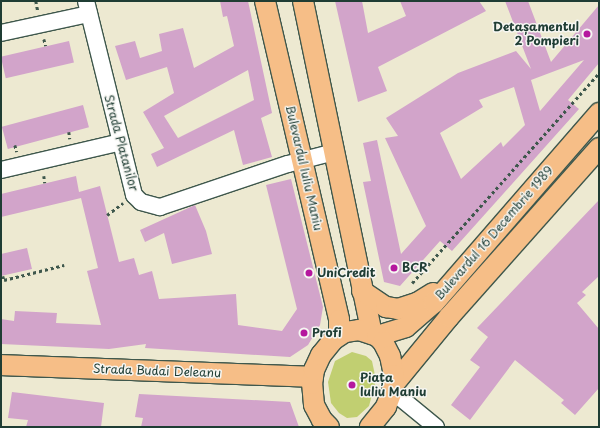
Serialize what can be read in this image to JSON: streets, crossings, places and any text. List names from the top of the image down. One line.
{"streets":{"main road":["Bulevardul Iuliu Maniu","Bulevardul 16 Decembrie 1989","Strada Budai Deleanu"],"street":["Strada Platanilor"]},"crossings":[["Strada Platanilor","Bulevardul Iuliu Maniu"]],"places":["Detașamentul 2 Pompieri","BCR","UniCredit","Profi","Piața Iuliu Maniu"]}
